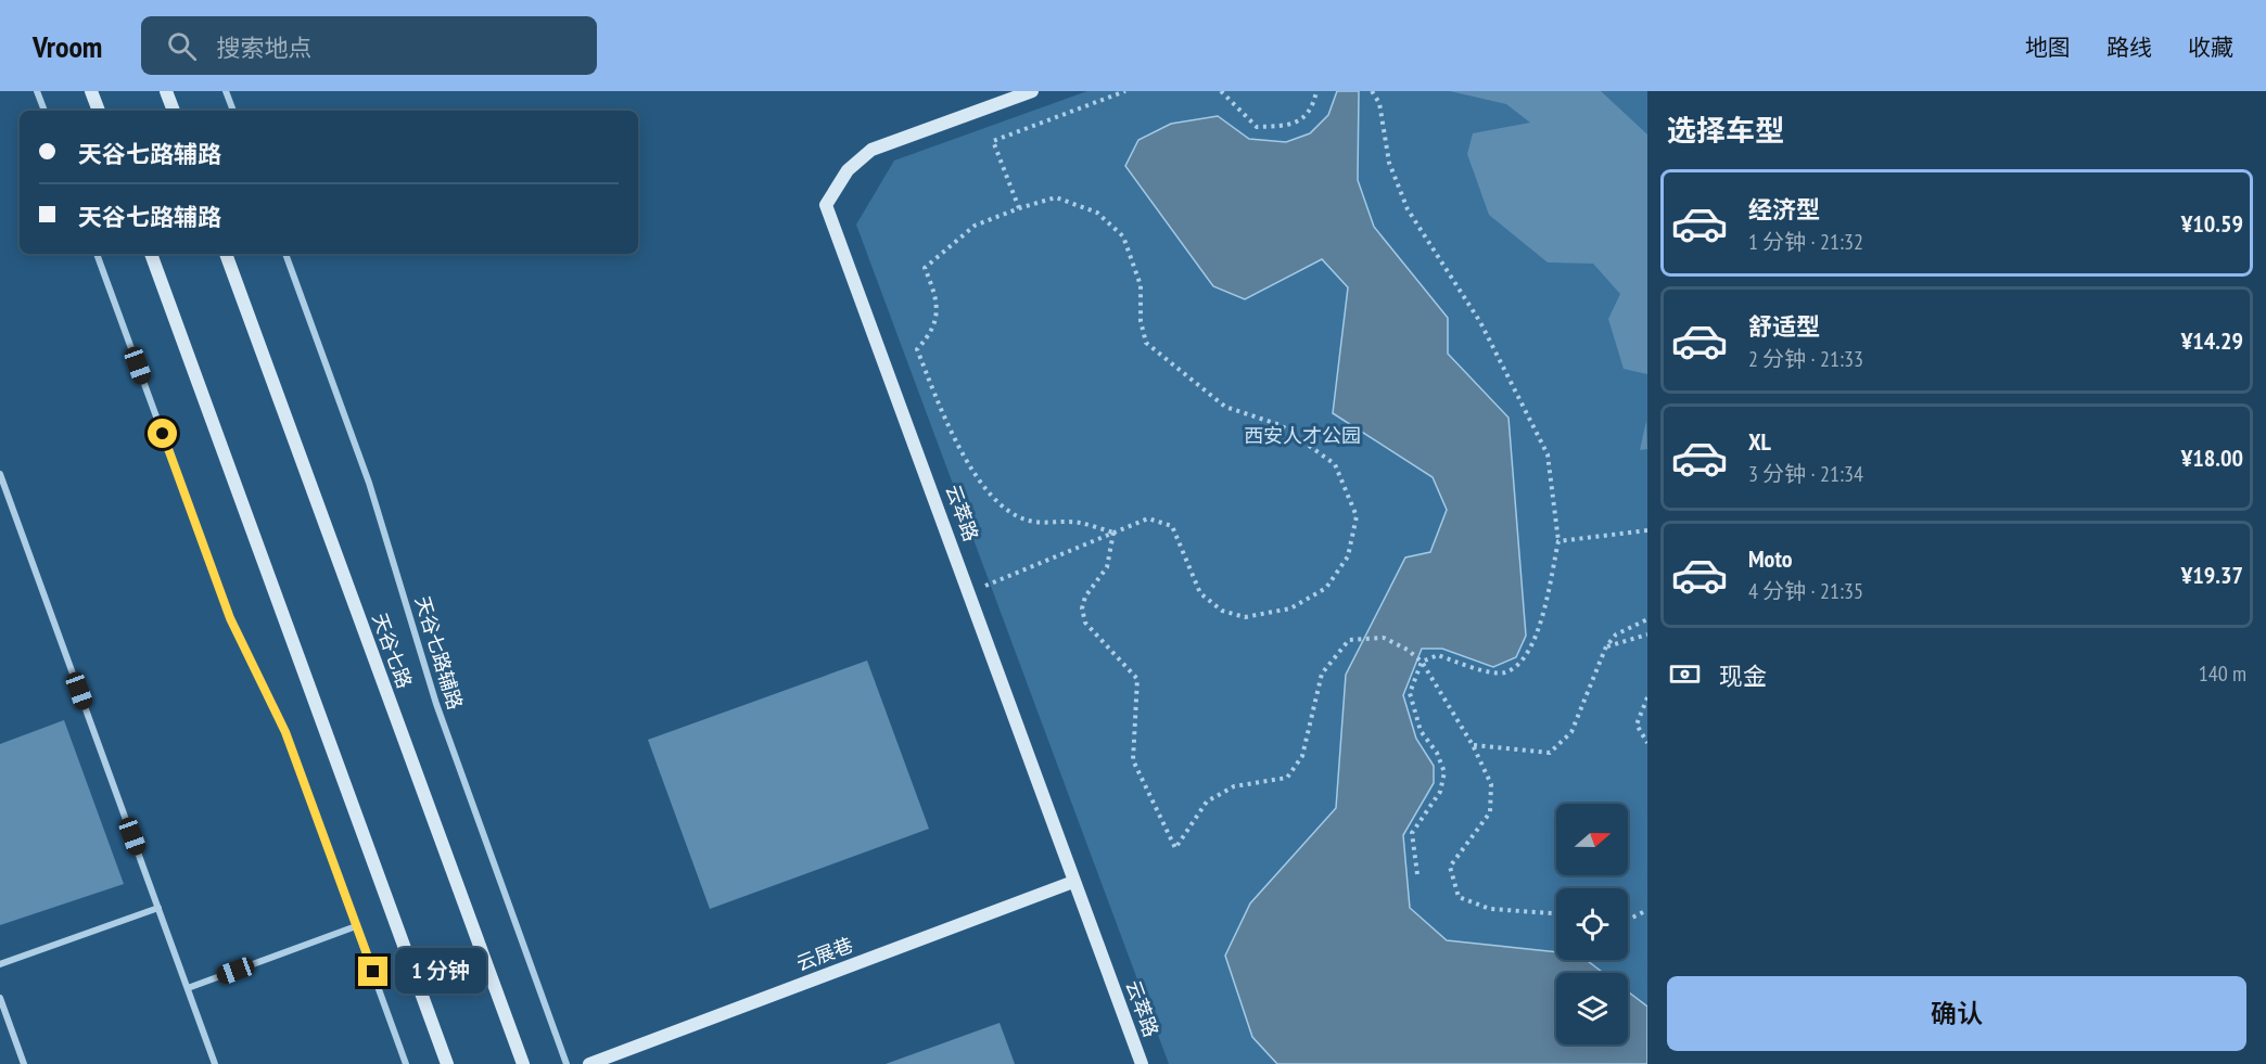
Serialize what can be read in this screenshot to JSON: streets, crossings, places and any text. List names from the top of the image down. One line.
{"streets":{"main road":["云萃路","天谷七路","云展巷"],"street":["天谷七路辅路"]},"crossings":[["云萃路","云展巷"]],"parks":["西安人才公园"],"north":"right","page":{"header":"Vroom","search":"搜索地点","nav":["地图","路线","收藏"],"heading":"选择车型","banner":["天谷七路辅路","天谷七路辅路"],"list":[{"name":"经济型","note":"1 分钟 · 21:32","value":"¥10.59"},{"name":"舒适型","note":"2 分钟 · 21:33","value":"¥14.29"},{"name":"XL","note":"3 分钟 · 21:34","value":"¥18.00"},{"name":"Moto","note":"4 分钟 · 21:35","value":"¥19.37"}],"pay":["现金","140 m"],"bubble":"1 分钟","buttons":"确认"}}
